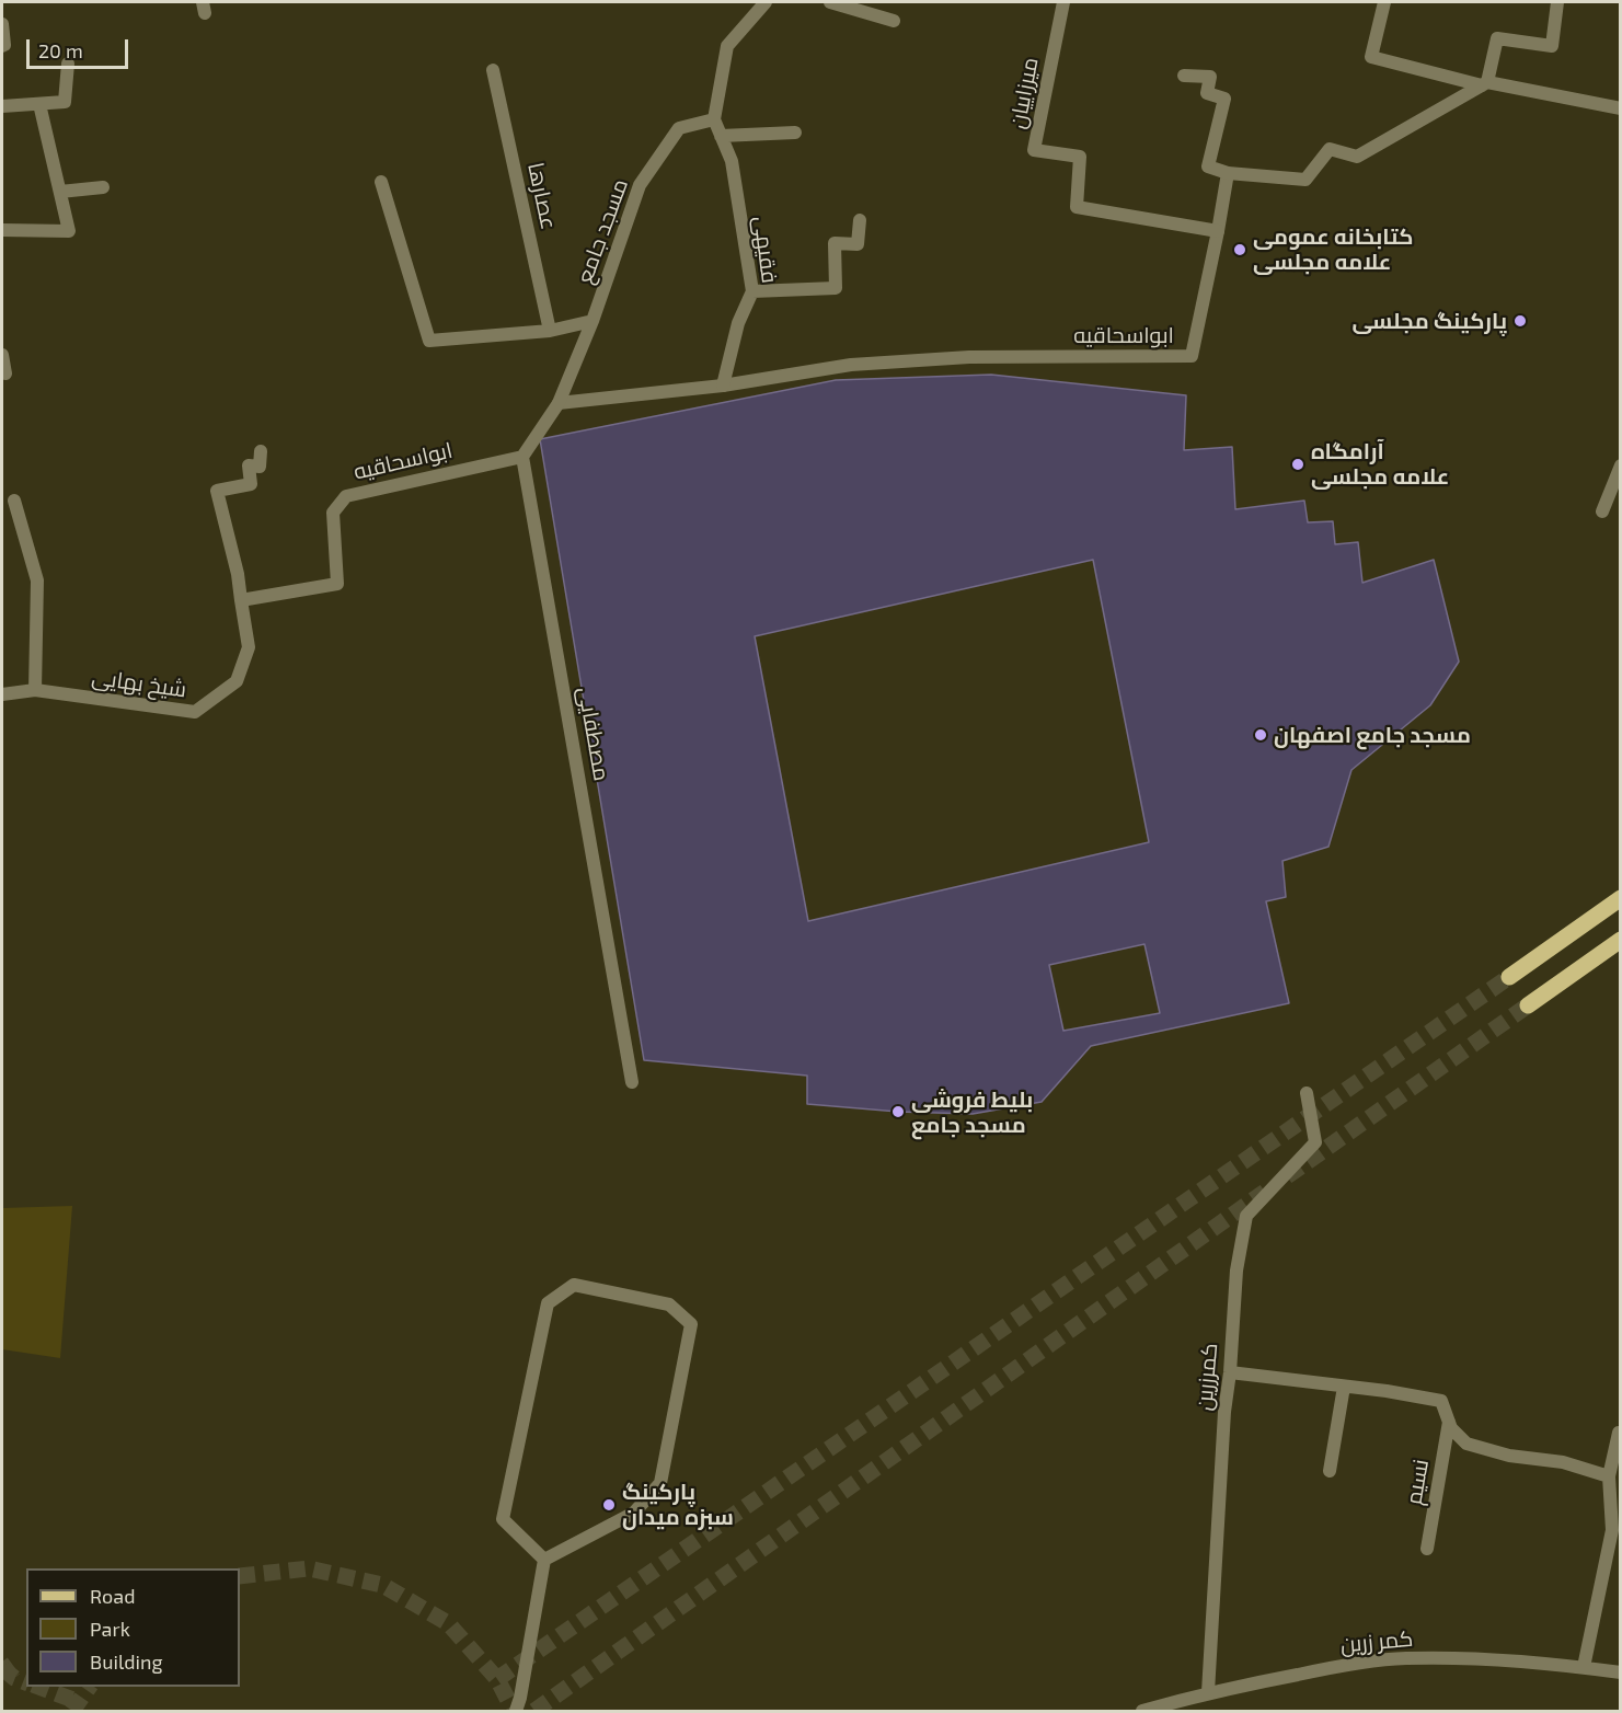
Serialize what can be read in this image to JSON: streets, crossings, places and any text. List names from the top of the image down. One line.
{"streets":{"street":["میرزاییان","عصارها","مسجد جامع","فقیهی","ابواسحاقیه","شیخ بهایی","مصطفایی","کمرزرین","نسیم","کمر زرین"]},"crossings":[["میرزاییان","ابواسحاقیه"],["مسجد جامع","فقیهی"],["مسجد جامع","ابواسحاقیه"],["فقیهی","ابواسحاقیه"],["ابواسحاقیه","شیخ بهایی"],["ابواسحاقیه","مصطفایی"],["کمرزرین","کمر زرین"]],"places":["کتابخانه عمومی علامه مجلسی","پارکینگ مجلسی","آرامگاه علامه مجلسی","مسجد جامع اصفهان","بلیط فروشی مسجد جامع","پارکینگ سبزه میدان"],"legend":["Road","Park","Building"],"scale_bar":"20 m"}
